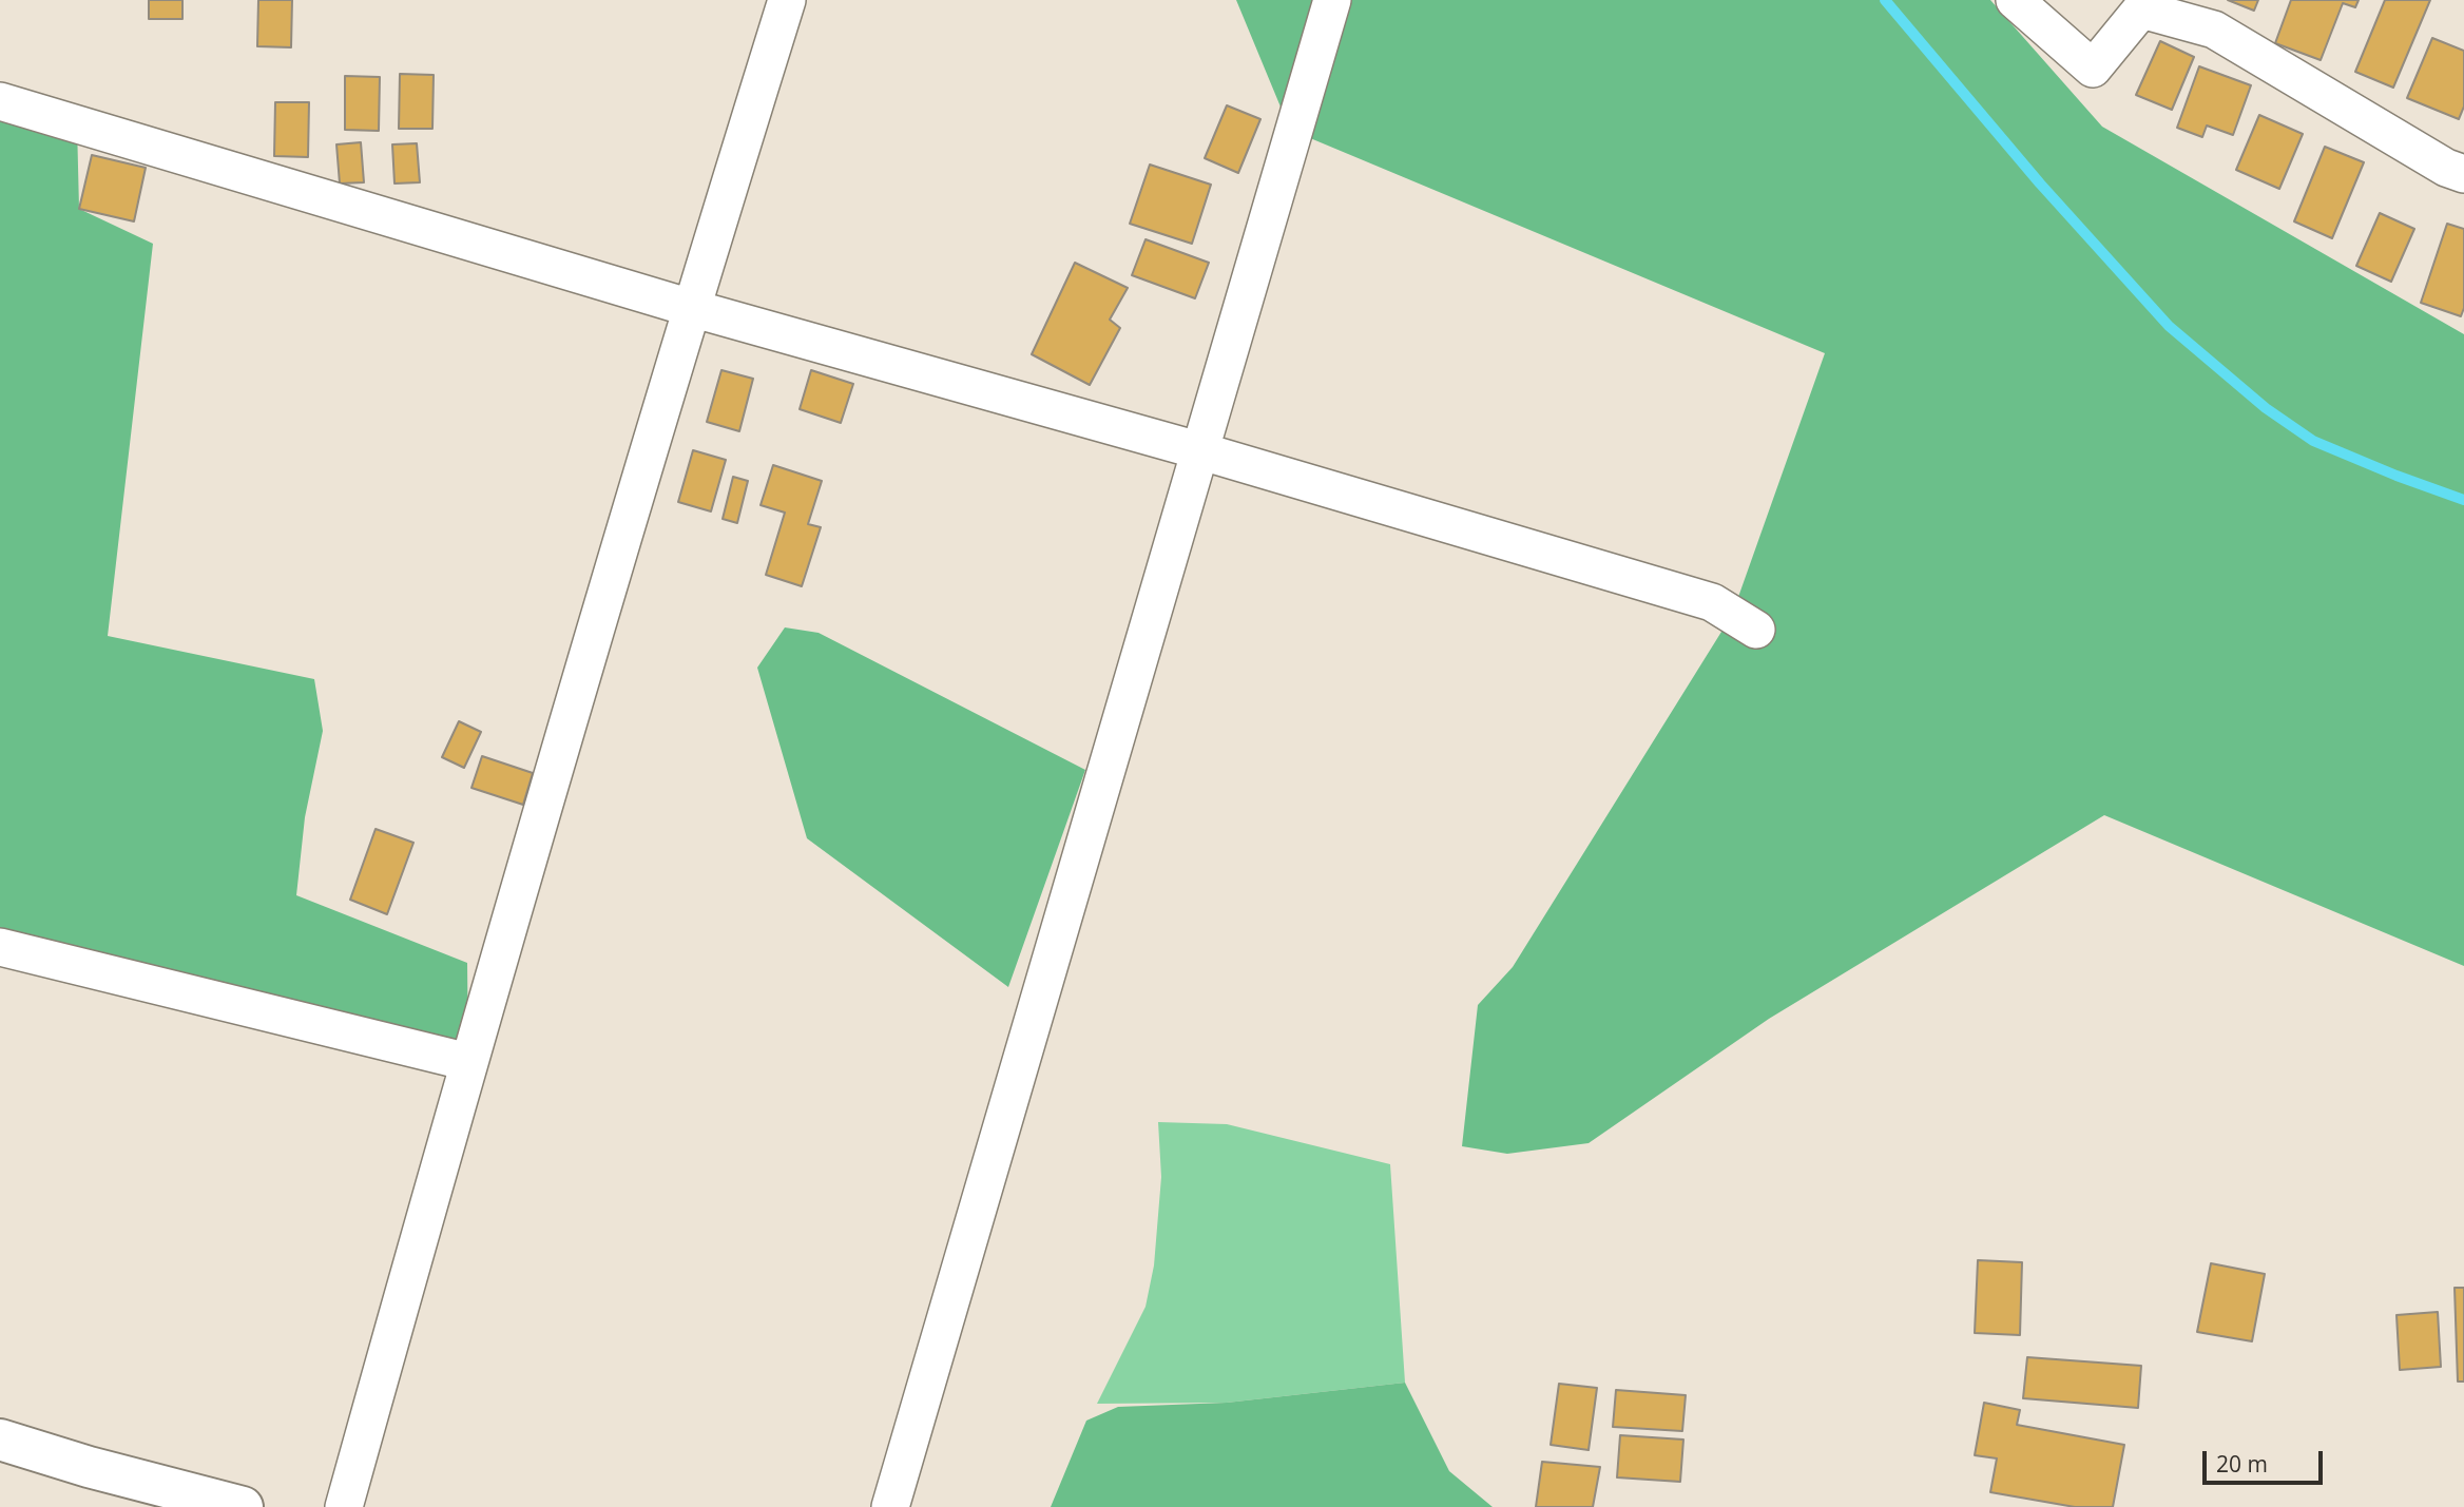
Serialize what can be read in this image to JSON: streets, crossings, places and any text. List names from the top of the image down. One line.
{"scale_bar":"20 m"}
